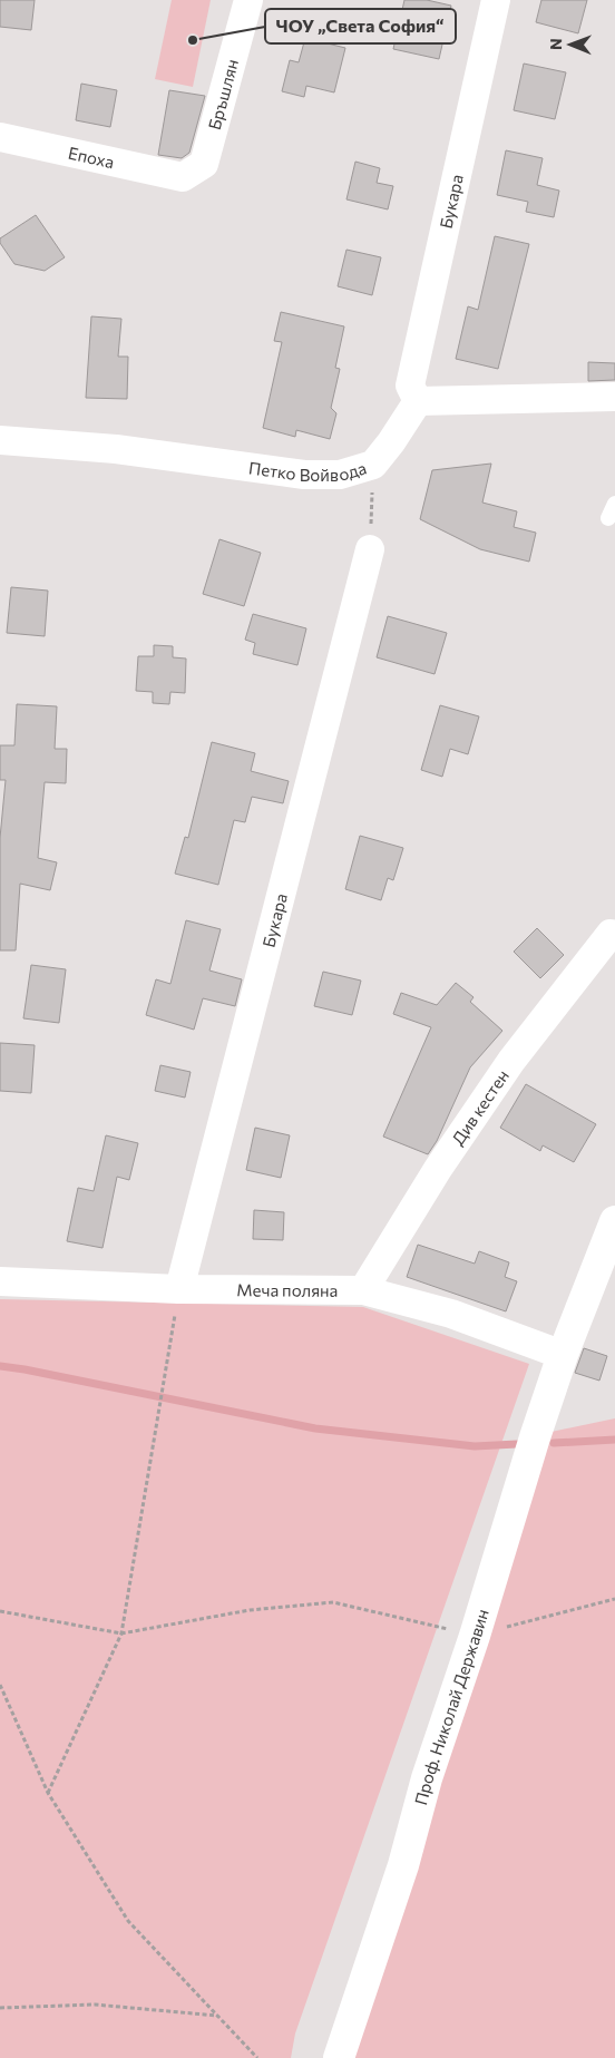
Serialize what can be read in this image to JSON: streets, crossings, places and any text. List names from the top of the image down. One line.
{"streets":{"main road":["Проф. Николай Державин"],"street":["Бръшлян","Епоха","Букара","Петко Войвода","Див кестен","Меча поляна"]},"crossings":[["Бръшлян","Епоха"],["Букара","Петко Войвода"],["Букара","Меча поляна"],["Див кестен","Меча поляна"],["Меча поляна","Проф. Николай Державин"]],"places":["ЧОУ „Света София“"],"north":"left"}
